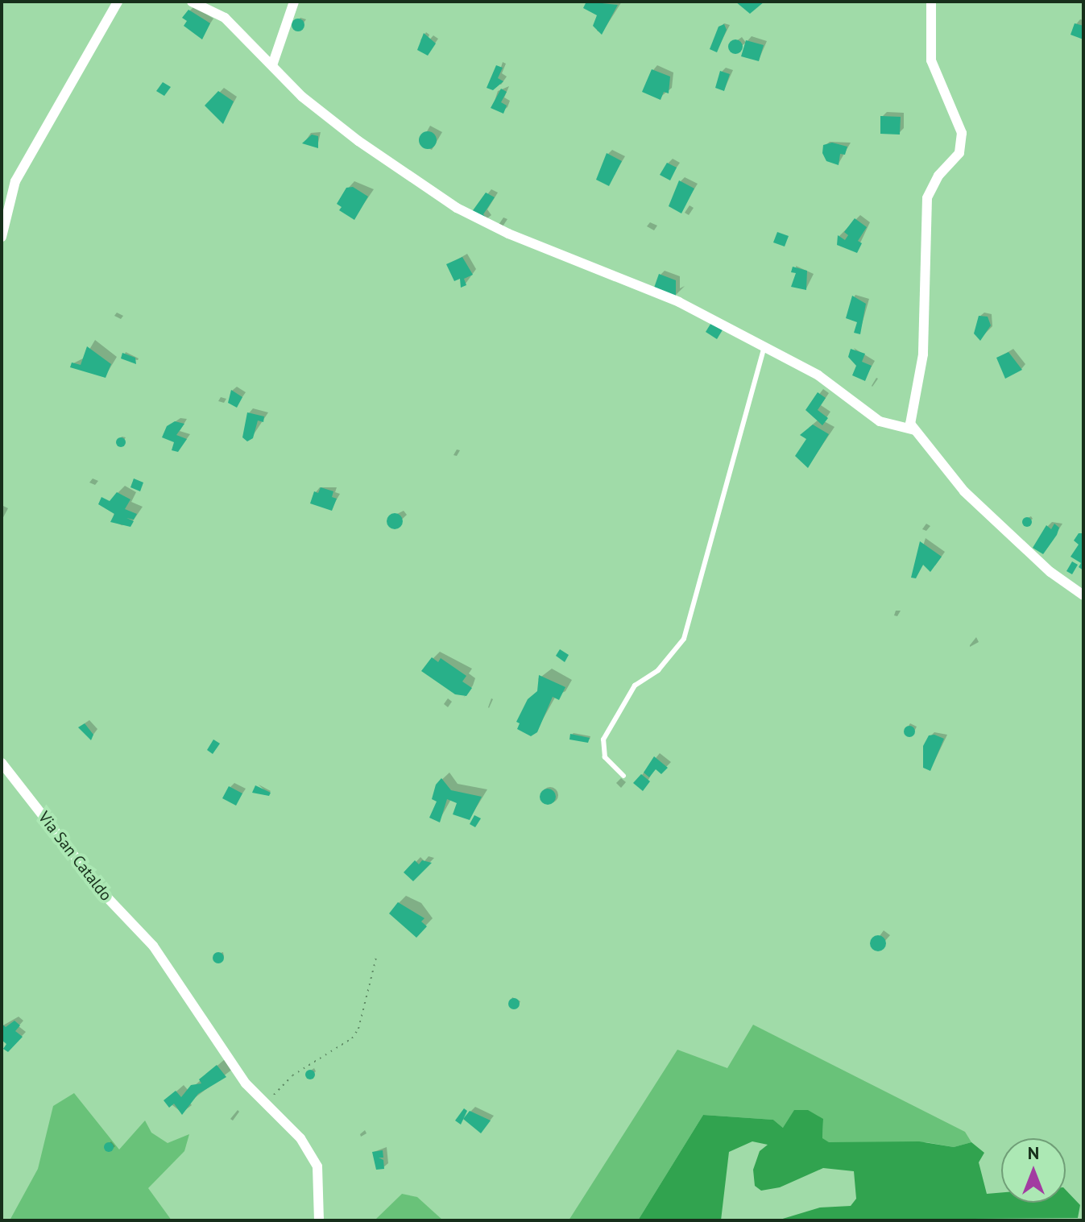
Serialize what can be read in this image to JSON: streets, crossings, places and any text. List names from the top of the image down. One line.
{"streets":{"street":["Via San Cataldo"]},"north":"top"}
